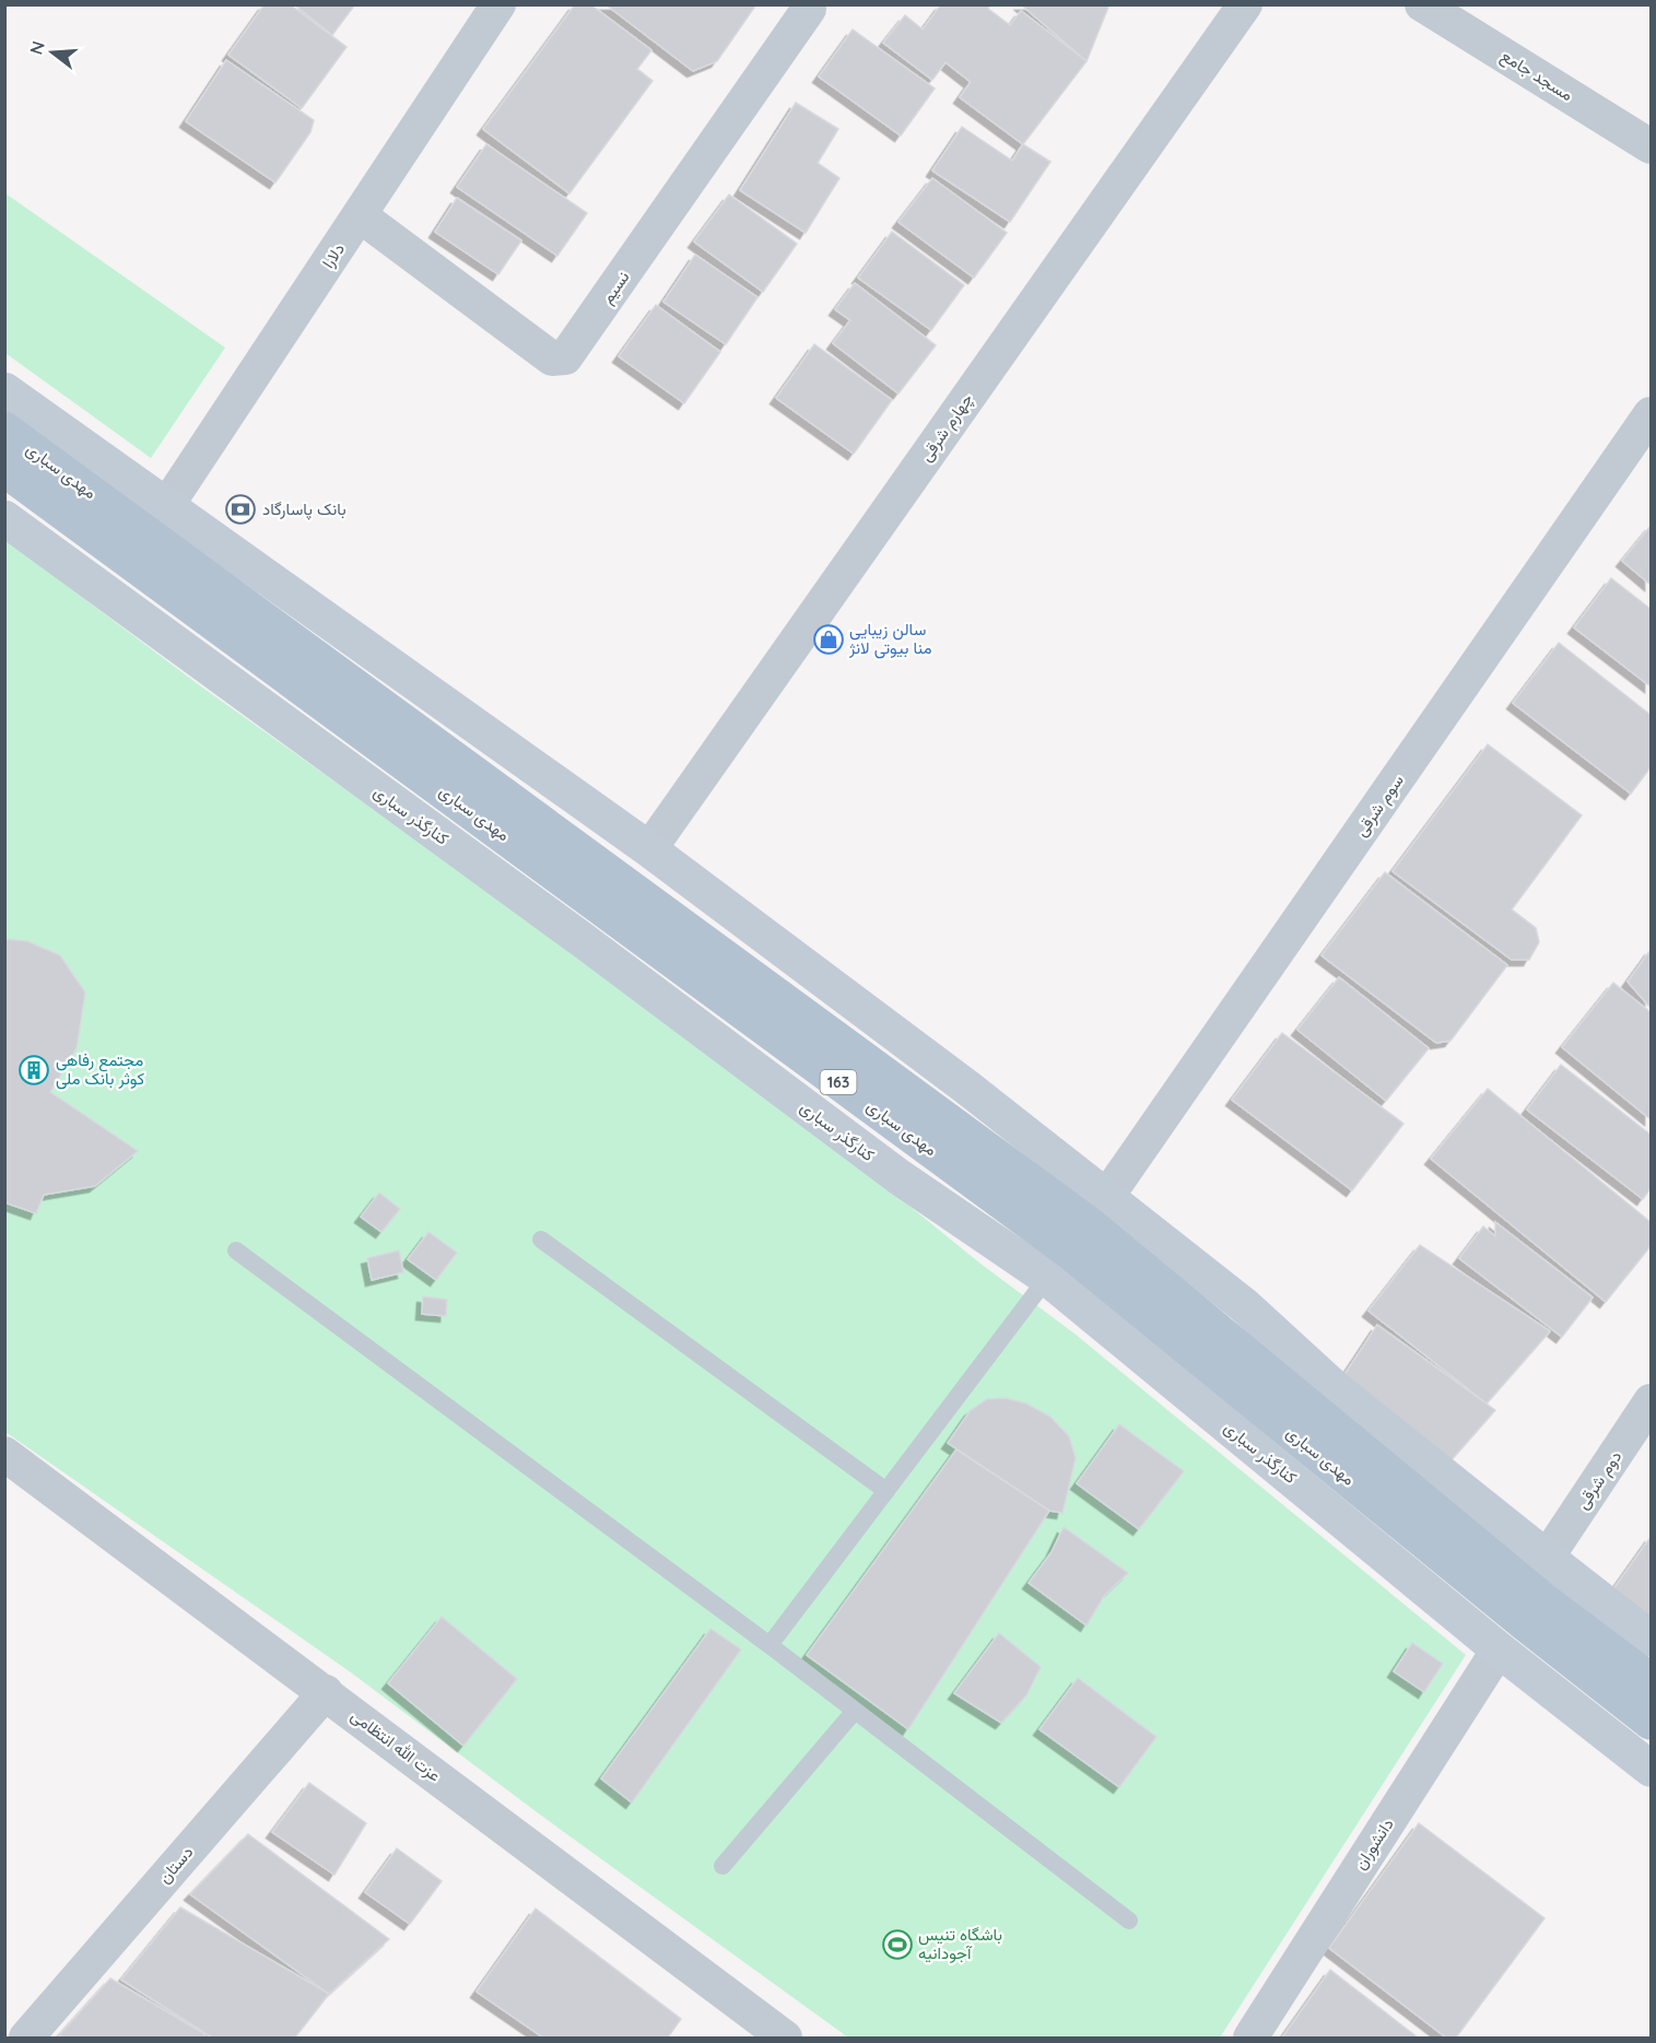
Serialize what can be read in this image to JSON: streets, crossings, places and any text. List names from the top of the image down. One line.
{"streets":{"main road":["مهدی سباری","کنارگذر سباری","163"],"street":["مسجد جامع","دلارا","نسیم","چهارم شرقی","سوم شرقی","دوم شرقی","عزت الله انتظامی","دانشوران","دستان"]},"crossings":[["دلارا","نسیم"],["کنارگذر سباری","دانشوران"],["عزت الله انتظامی","دستان"]],"places":{"bank":["بانک پاسارگاد"],"shop":["سالن زیبایی منا بیوتی لانژ"],"building":["مجتمع رفاهی کوثر بانک ملی"],"sports":["باشگاه تنیس آجودانیه"]},"north":"left"}
